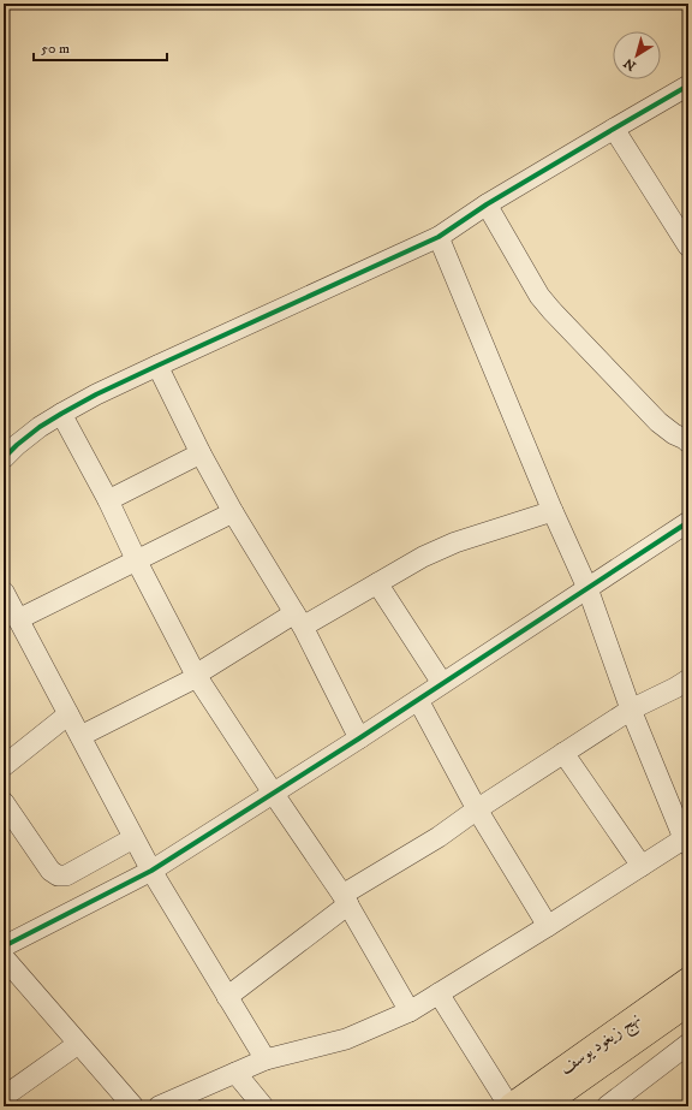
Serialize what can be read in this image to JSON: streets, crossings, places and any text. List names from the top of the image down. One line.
{"streets":{"main road":["نهج زيغود يوسف"]},"scale_bar":"50 m","north":"bottom left"}
